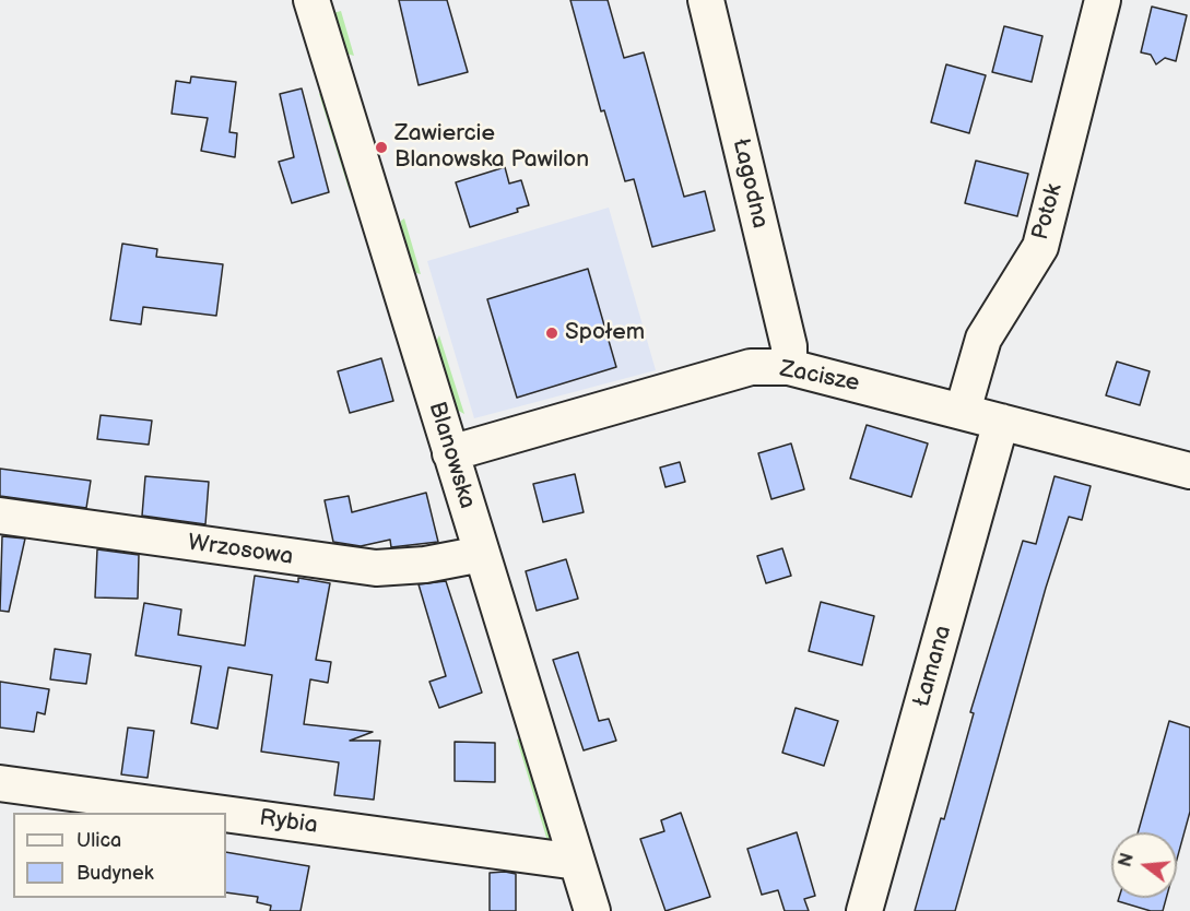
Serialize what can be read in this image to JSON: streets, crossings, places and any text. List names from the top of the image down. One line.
{"streets":{"street":["Łagodna","Potok","Zacisze","Blanowska","Wrzosowa","Łamana","Rybia"]},"crossings":[["Łagodna","Zacisze"],["Potok","Zacisze"],["Zacisze","Blanowska"],["Zacisze","Łamana"],["Blanowska","Wrzosowa"],["Blanowska","Rybia"]],"places":["Zawiercie Blanowska Pawilon","Społem"],"legend":["Ulica","Budynek"],"north":"left"}
